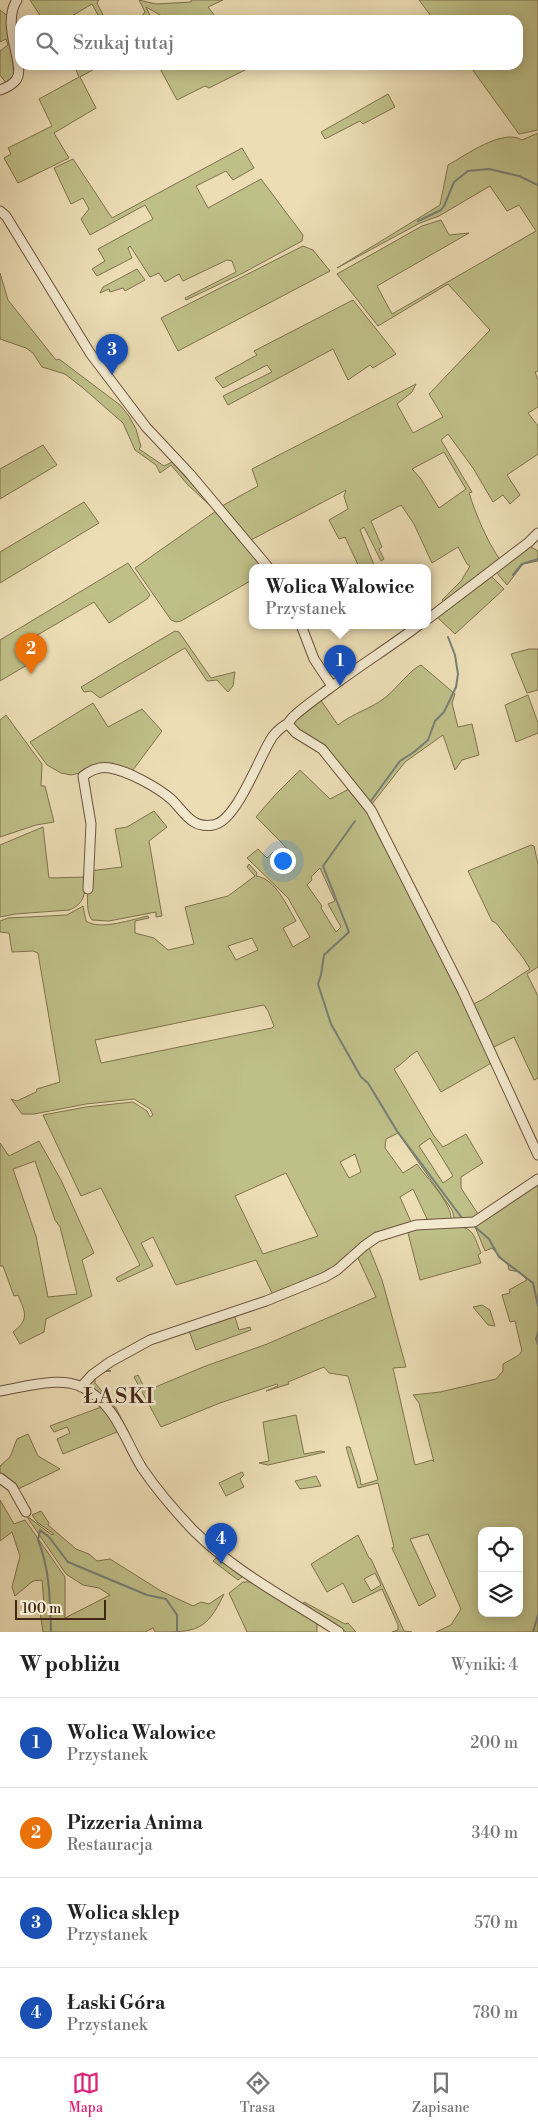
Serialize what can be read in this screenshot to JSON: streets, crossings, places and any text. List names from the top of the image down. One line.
{"districts":["ŁASKI"],"scale_bar":"100 m","page":{"search":"Szukaj tutaj","pins":["3","2","1","4"],"popup":["Wolica Walowice","Przystanek"],"scale":"100 m","heading":["W pobliżu","Wyniki: 4"],"list":[{"mark":"1","name":"Wolica Walowice","note":"Przystanek","value":"200 m"},{"mark":"2","name":"Pizzeria Anima","note":"Restauracja","value":"340 m"},{"mark":"3","name":"Wolica sklep","note":"Przystanek","value":"570 m"},{"mark":"4","name":"Łaski Góra","note":"Przystanek","value":"780 m"}],"nav":["Mapa","Trasa","Zapisane"]}}
